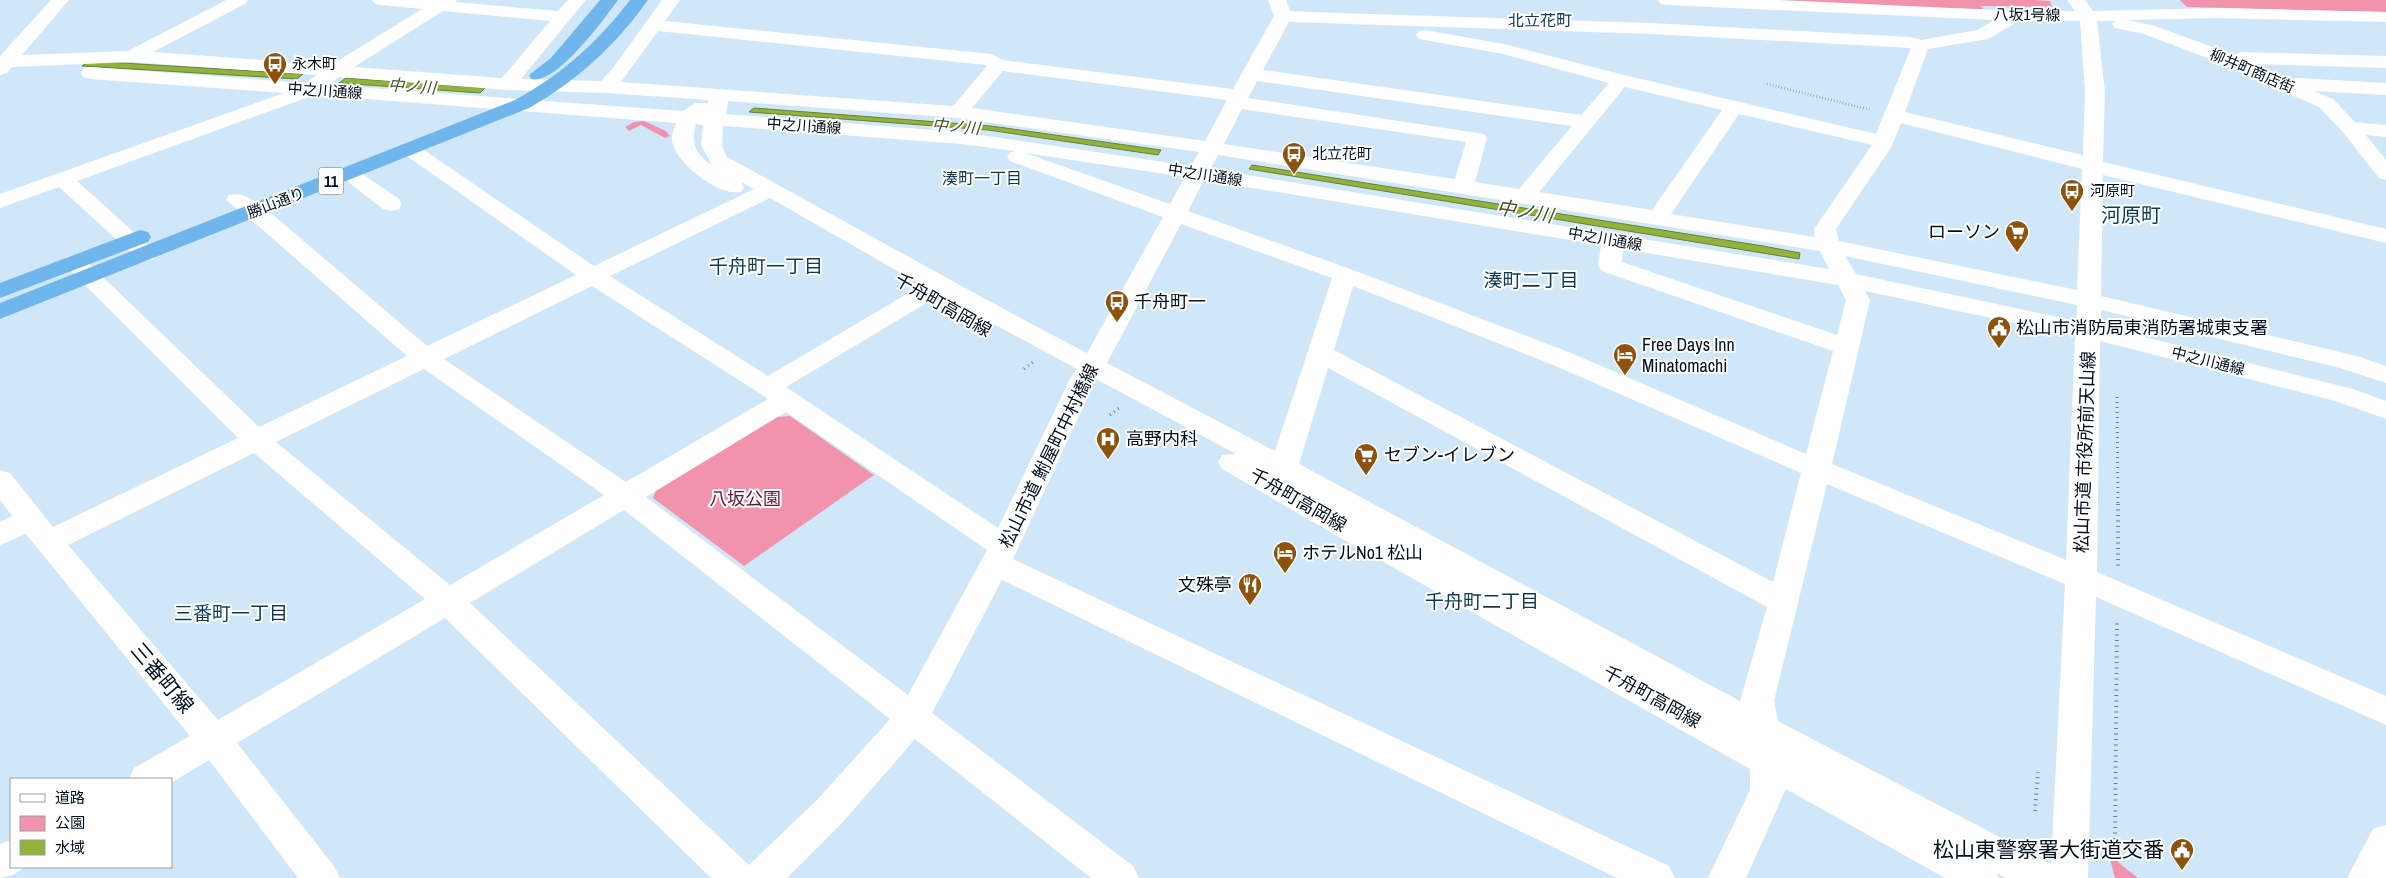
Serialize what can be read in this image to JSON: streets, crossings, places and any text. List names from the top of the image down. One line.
{"streets":{"highway":["11","勝山通り"],"street":["八坂1号線","柳井町商店街","中之川通線","千舟町高岡線","松山市道 市役所前天山線","松山市道 鮒屋町中村橋線","三番町線"]},"crossings":[["八坂1号線","柳井町商店街"],["八坂1号線","松山市道 市役所前天山線"],["柳井町商店街","松山市道 市役所前天山線"],["中之川通線","勝山通り"],["中之川通線","千舟町高岡線"],["中之川通線","松山市道 市役所前天山線"],["中之川通線","松山市道 鮒屋町中村橋線"],["千舟町高岡線","松山市道 鮒屋町中村橋線"]],"districts":["北立花町","湊町一丁目","河原町","千舟町一丁目","湊町二丁目","千舟町二丁目","三番町一丁目"],"water":["中ノ川"],"parks":["八坂公園"],"places":{"bus stop":["永木町","北立花町","河原町","千舟町一"],"supermarket":["ローソン","セブン-イレブン"],"public building":["松山市消防局東消防署城東支署","松山東警察署大街道交番"],"hotel":["Free Days Inn Minatomachi","ホテルNo1 松山"],"hospital":["高野内科"],"restaurant":["文殊亭"]},"legend":["道路","公園","水域"]}
